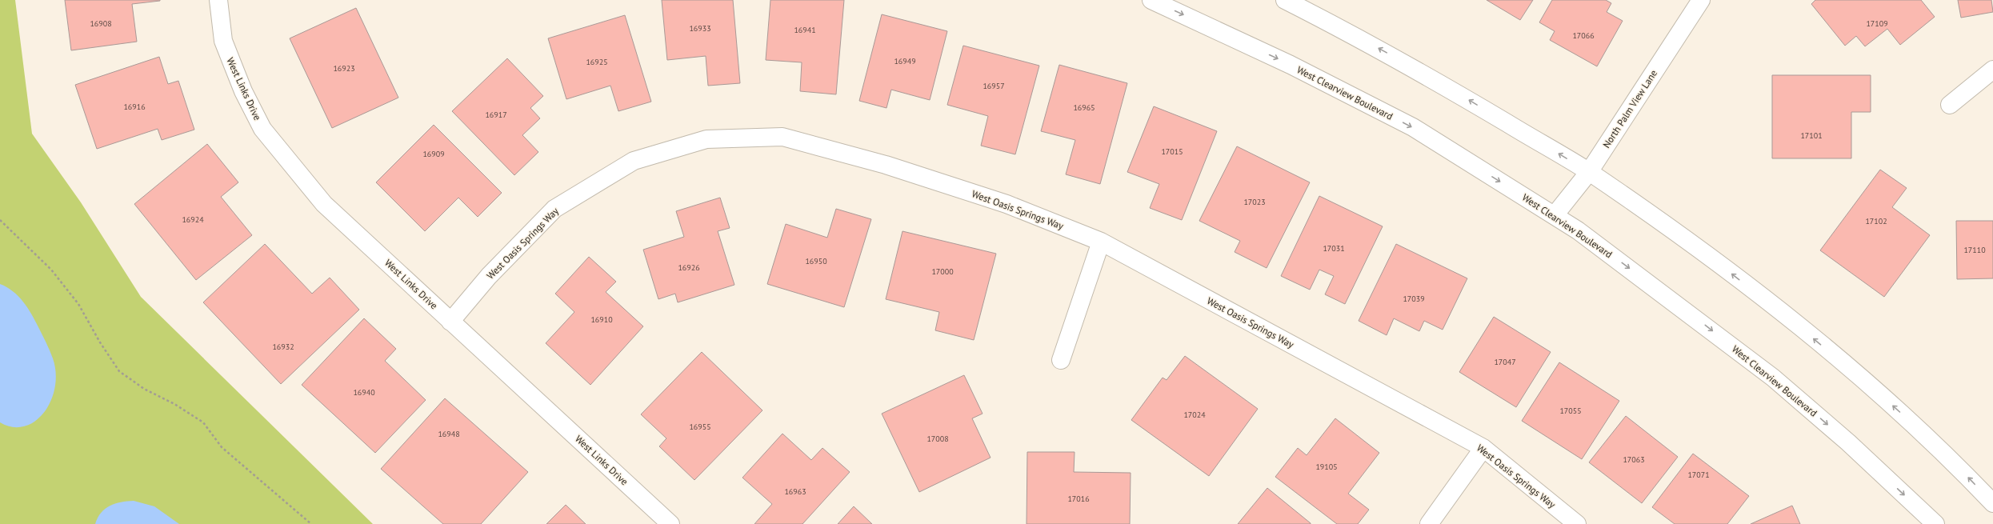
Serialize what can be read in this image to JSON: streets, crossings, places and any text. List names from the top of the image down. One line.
{"streets":{"street":["West Links Drive","West Clearview Boulevard","North Palm View Lane","West Oasis Springs Way"]},"crossings":[["West Links Drive","West Oasis Springs Way"],["West Clearview Boulevard","North Palm View Lane"]],"house_numbers":["16908","17109","16933","16941","17066","16949","16925","16923","16957","16916","16965","16917","17101","17015","16909","17023","16924","17102","17031","17110","16950","16926","17000","17039","16910","16932","17047","16940","17055","17024","16955","16948","17008","17063","19105","17071","16963","17016"]}
